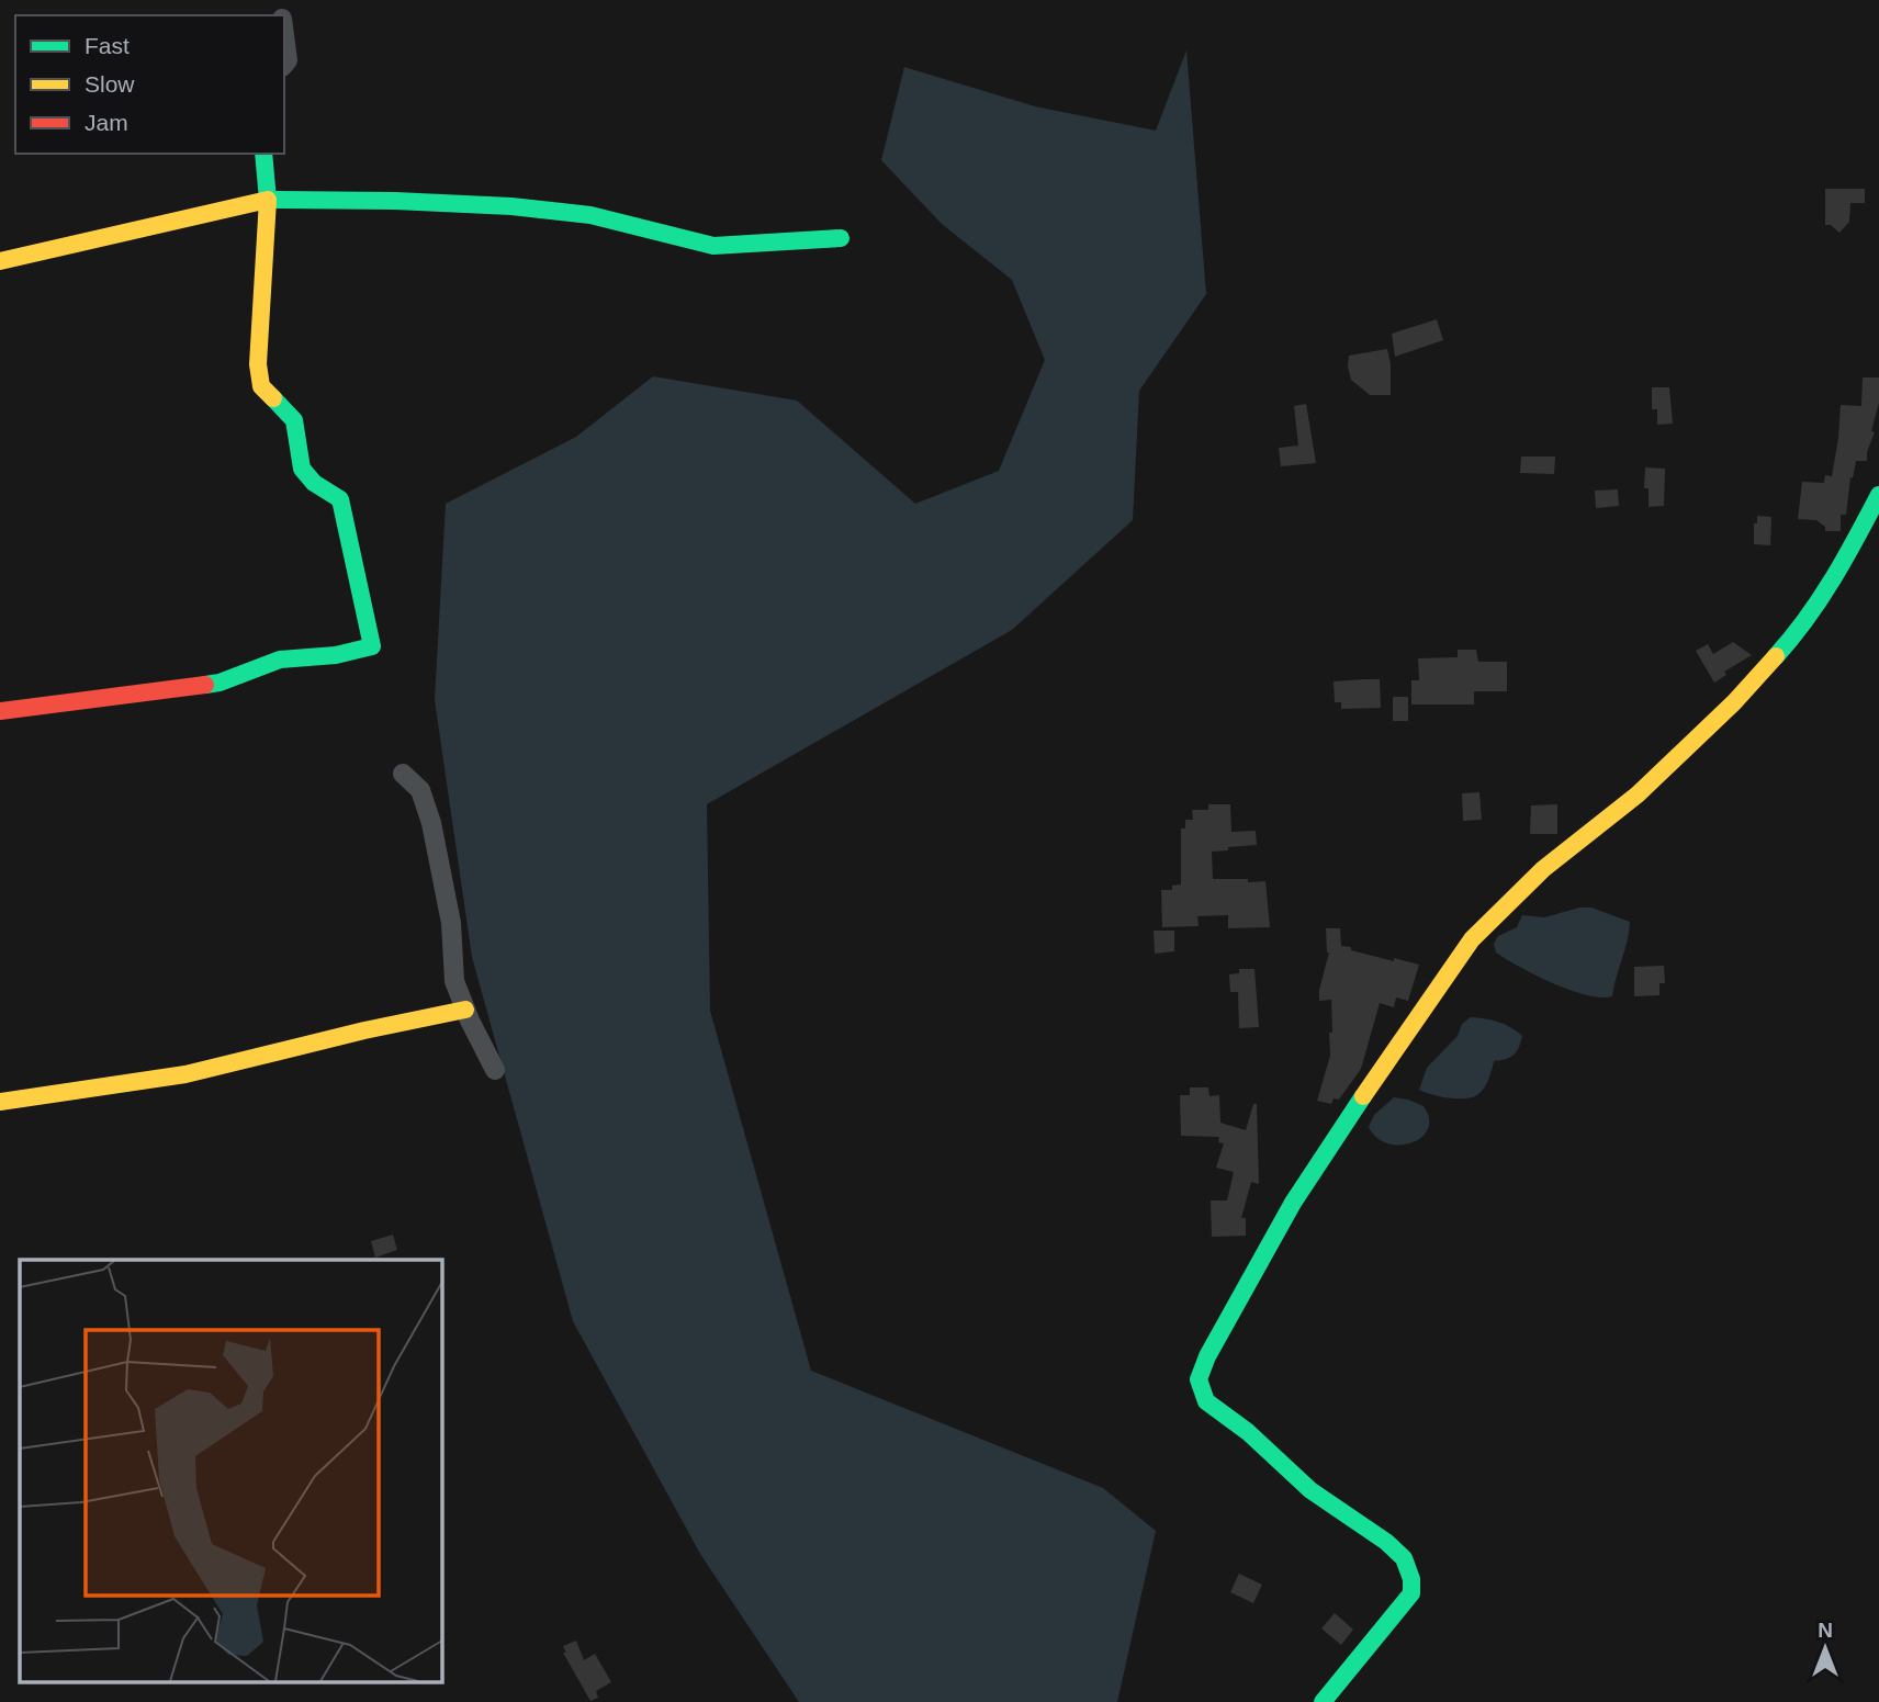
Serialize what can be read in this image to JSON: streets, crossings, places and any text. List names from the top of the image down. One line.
{"legend":["Fast","Slow","Jam"],"north":"top"}
